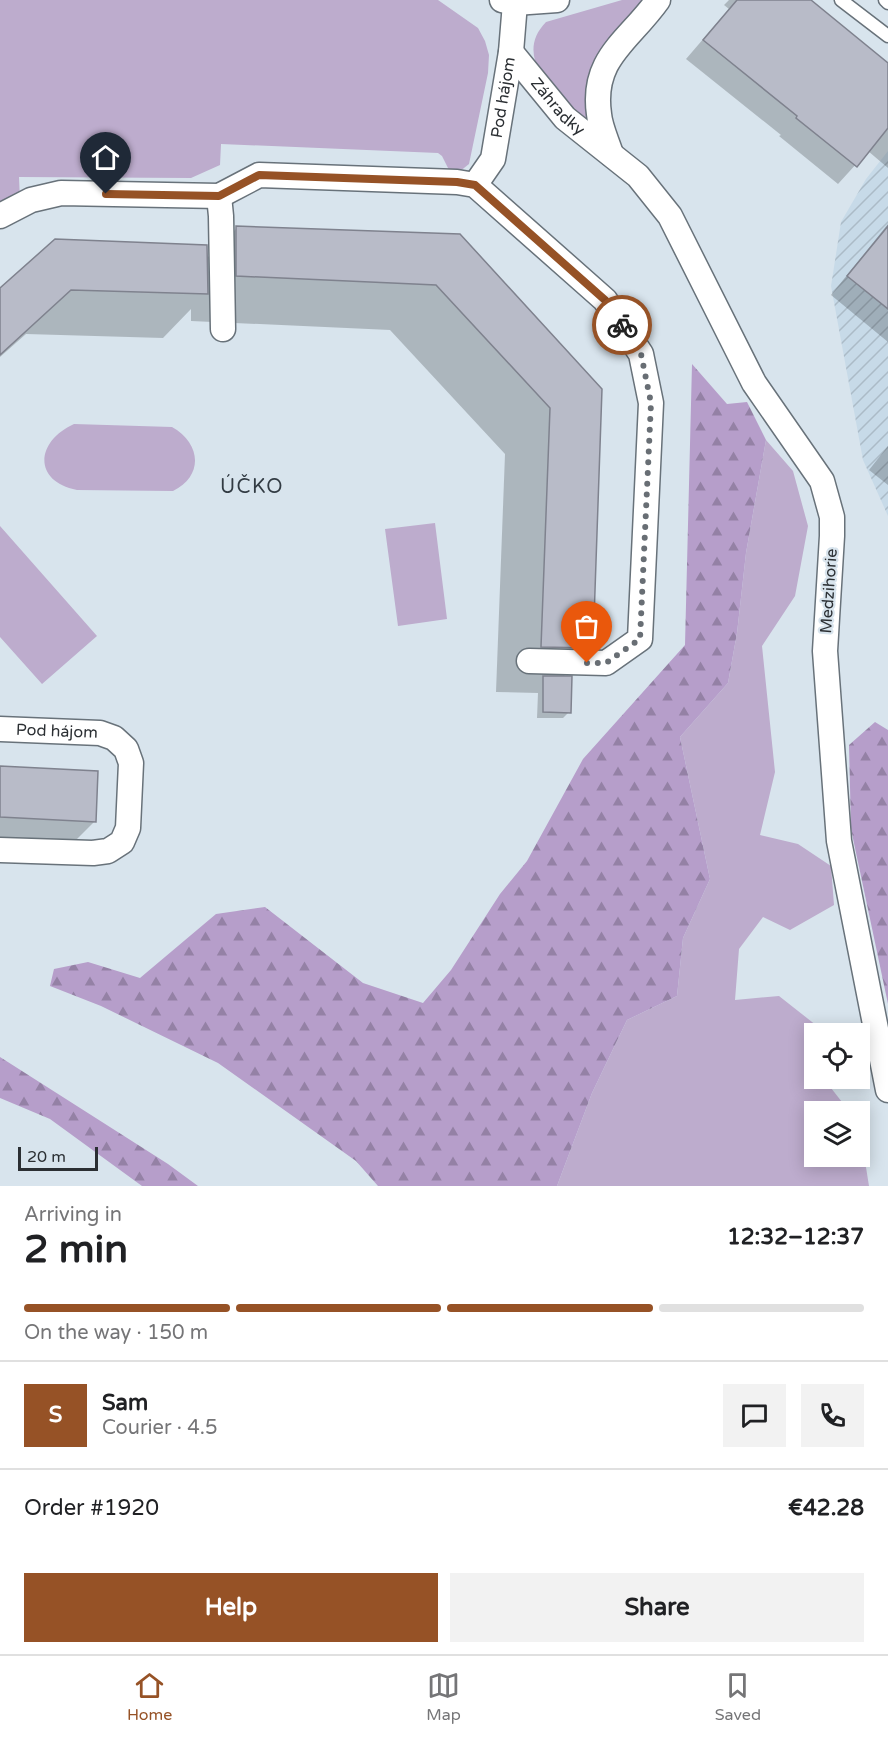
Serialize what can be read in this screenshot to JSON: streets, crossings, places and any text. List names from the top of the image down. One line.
{"streets":{"street":["Pod hájom","Záhradky","Medzihorie"]},"crossings":[["Pod hájom","Záhradky"],["Záhradky","Medzihorie"]],"districts":["ÚČKO"],"scale_bar":"20 m","page":{"scale":"20 m","heading":["2 min","Arriving in","12:32–12:37"],"panel":["Sam","Courier · 4.5","Order #1920","€42.28"],"bar":"On the way · 150 m","round":"S","buttons":["Help","Share"],"tabs":["Home","Map","Saved"]}}
